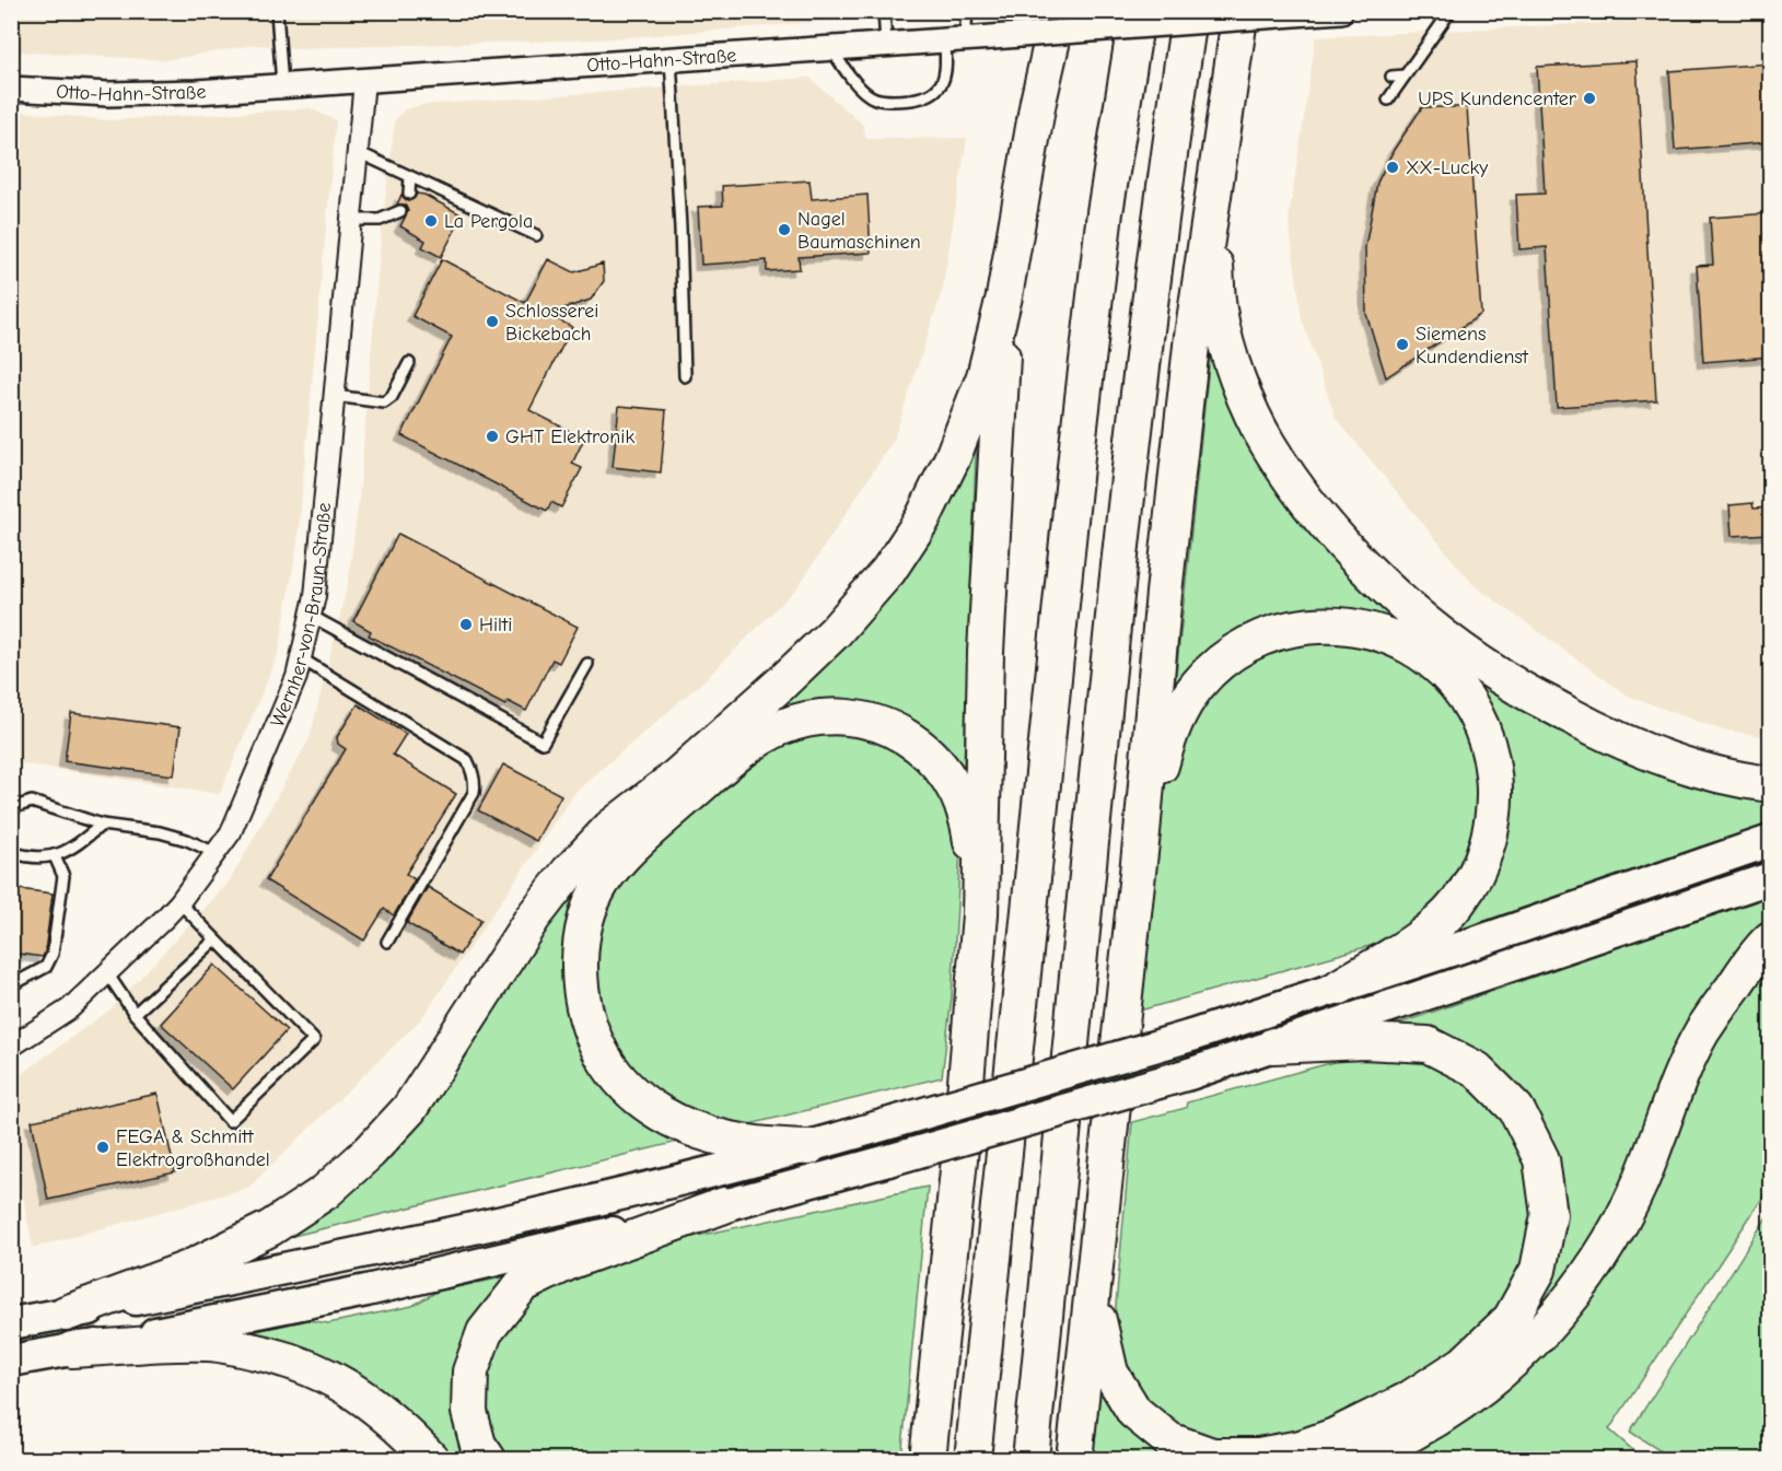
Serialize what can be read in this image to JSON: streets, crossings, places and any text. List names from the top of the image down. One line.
{"streets":{"street":["Otto-Hahn-Straße","Wernher-von-Braun-Straße"]},"crossings":[["Otto-Hahn-Straße","Wernher-von-Braun-Straße"]],"places":["UPS Kundencenter","XX-Lucky","La Pergola","Nagel Baumaschinen","Schlosserei Bickebach","Siemens Kundendienst","GHT Elektronik","Hilti","FEGA & Schmitt Elektrogroßhandel"]}
